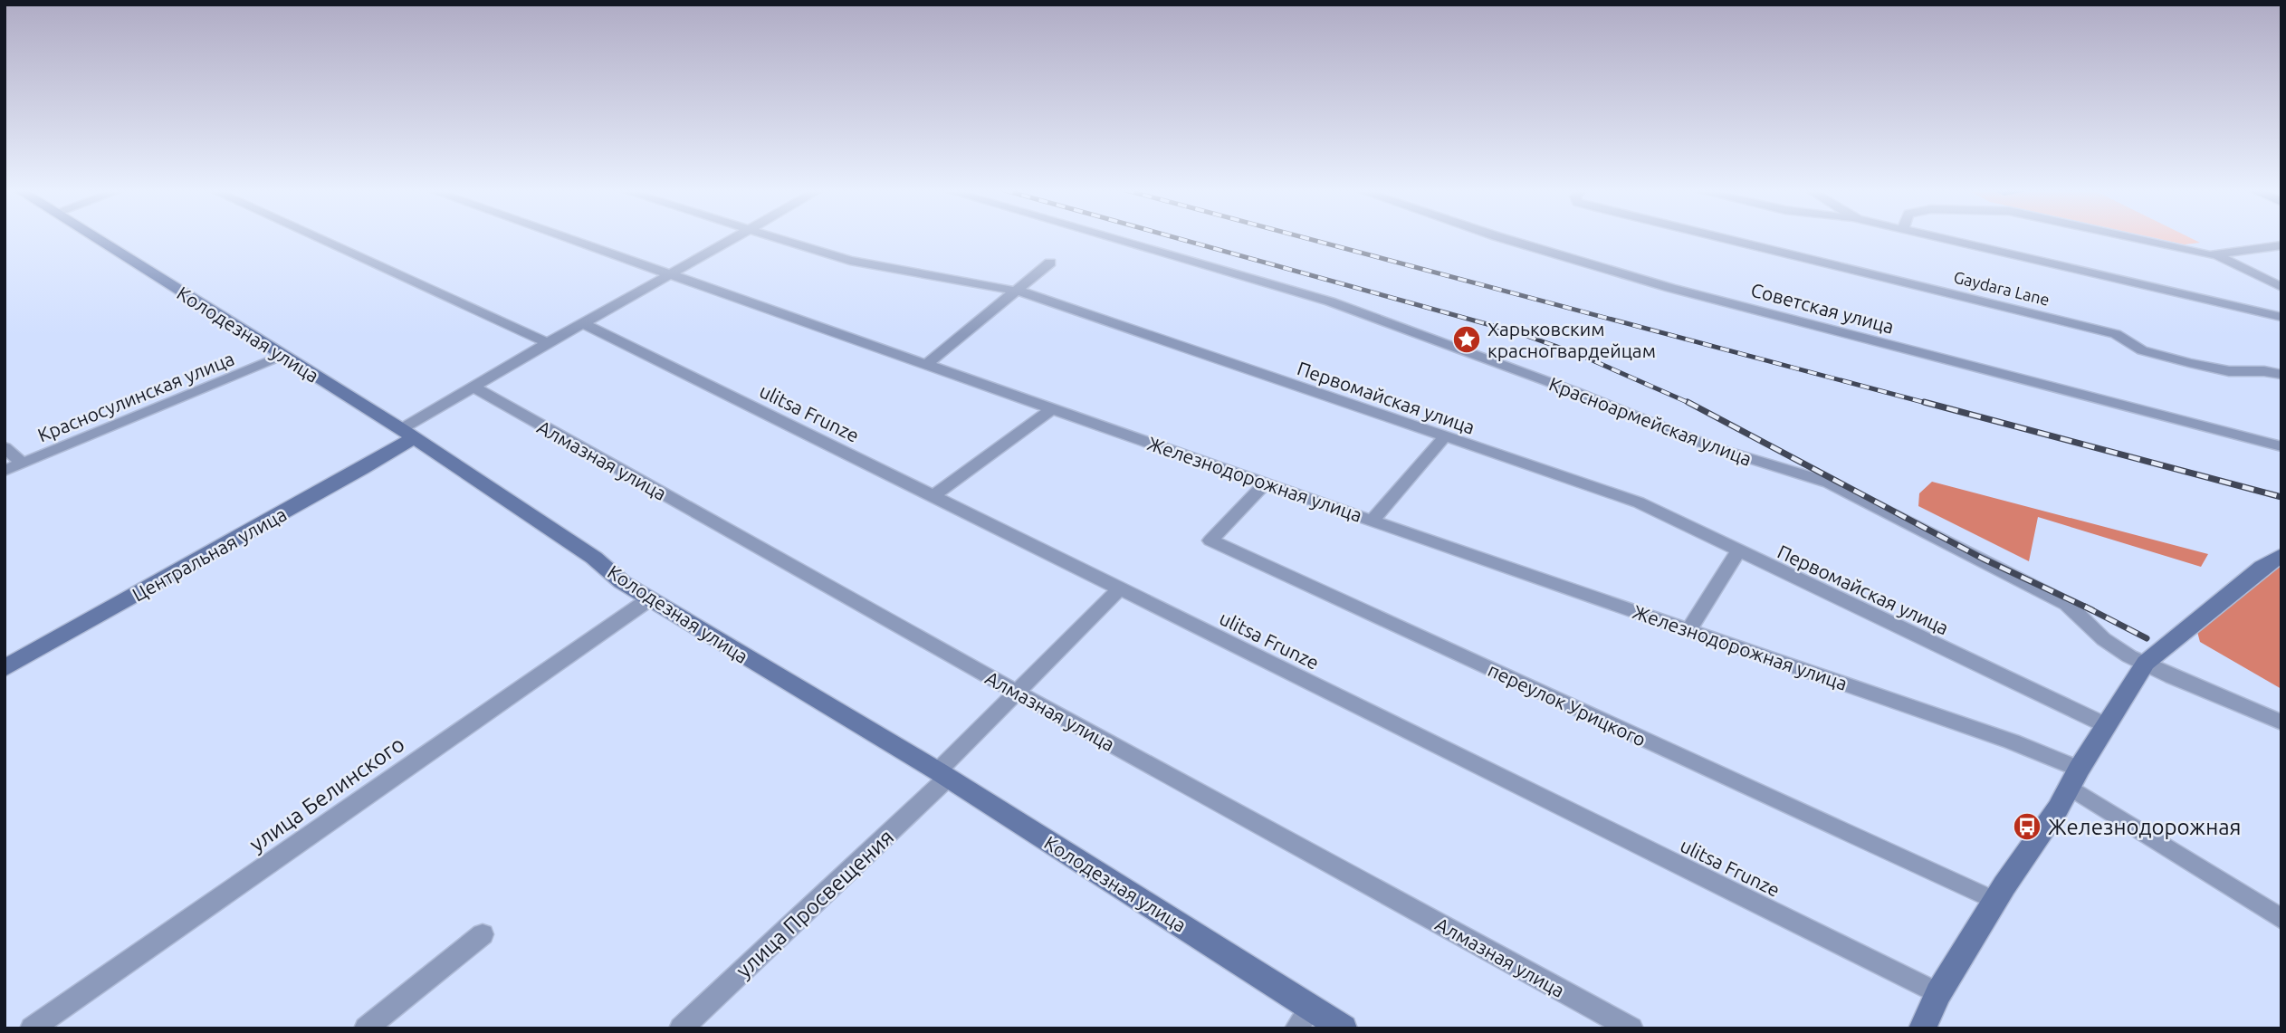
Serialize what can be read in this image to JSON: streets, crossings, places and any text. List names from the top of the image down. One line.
{"streets":{"main road":["Колодезная улица","Центральная улица"],"street":["Gaydara Lane","Советская улица","Красносулинская улица","Первомайская улица","ulitsa Frunze","Красноармейская улица","Алмазная улица","Железнодорожная улица","переулок Урицкого","улица Белинского","улица Просвещения"]},"crossings":[["Колодезная улица","Красносулинская улица"],["Колодезная улица","Центральная улица"],["Колодезная улица","улица Белинского"],["Колодезная улица","улица Просвещения"],["ulitsa Frunze","улица Просвещения"],["Алмазная улица","улица Просвещения"],["Железнодорожная улица","переулок Урицкого"]],"places":{"place":["Харьковским красногвардейцам"],"bus stop":["Железнодорожная"]}}
